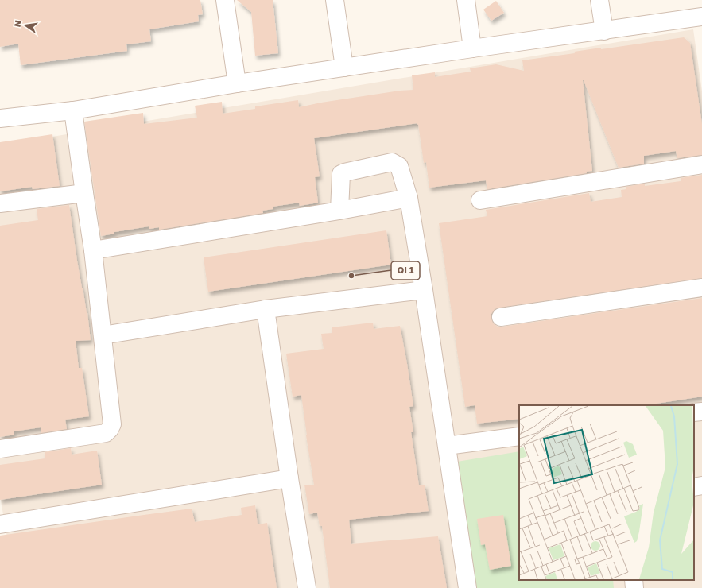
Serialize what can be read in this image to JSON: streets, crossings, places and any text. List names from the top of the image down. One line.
{"places":["QI 1"],"north":"left"}
